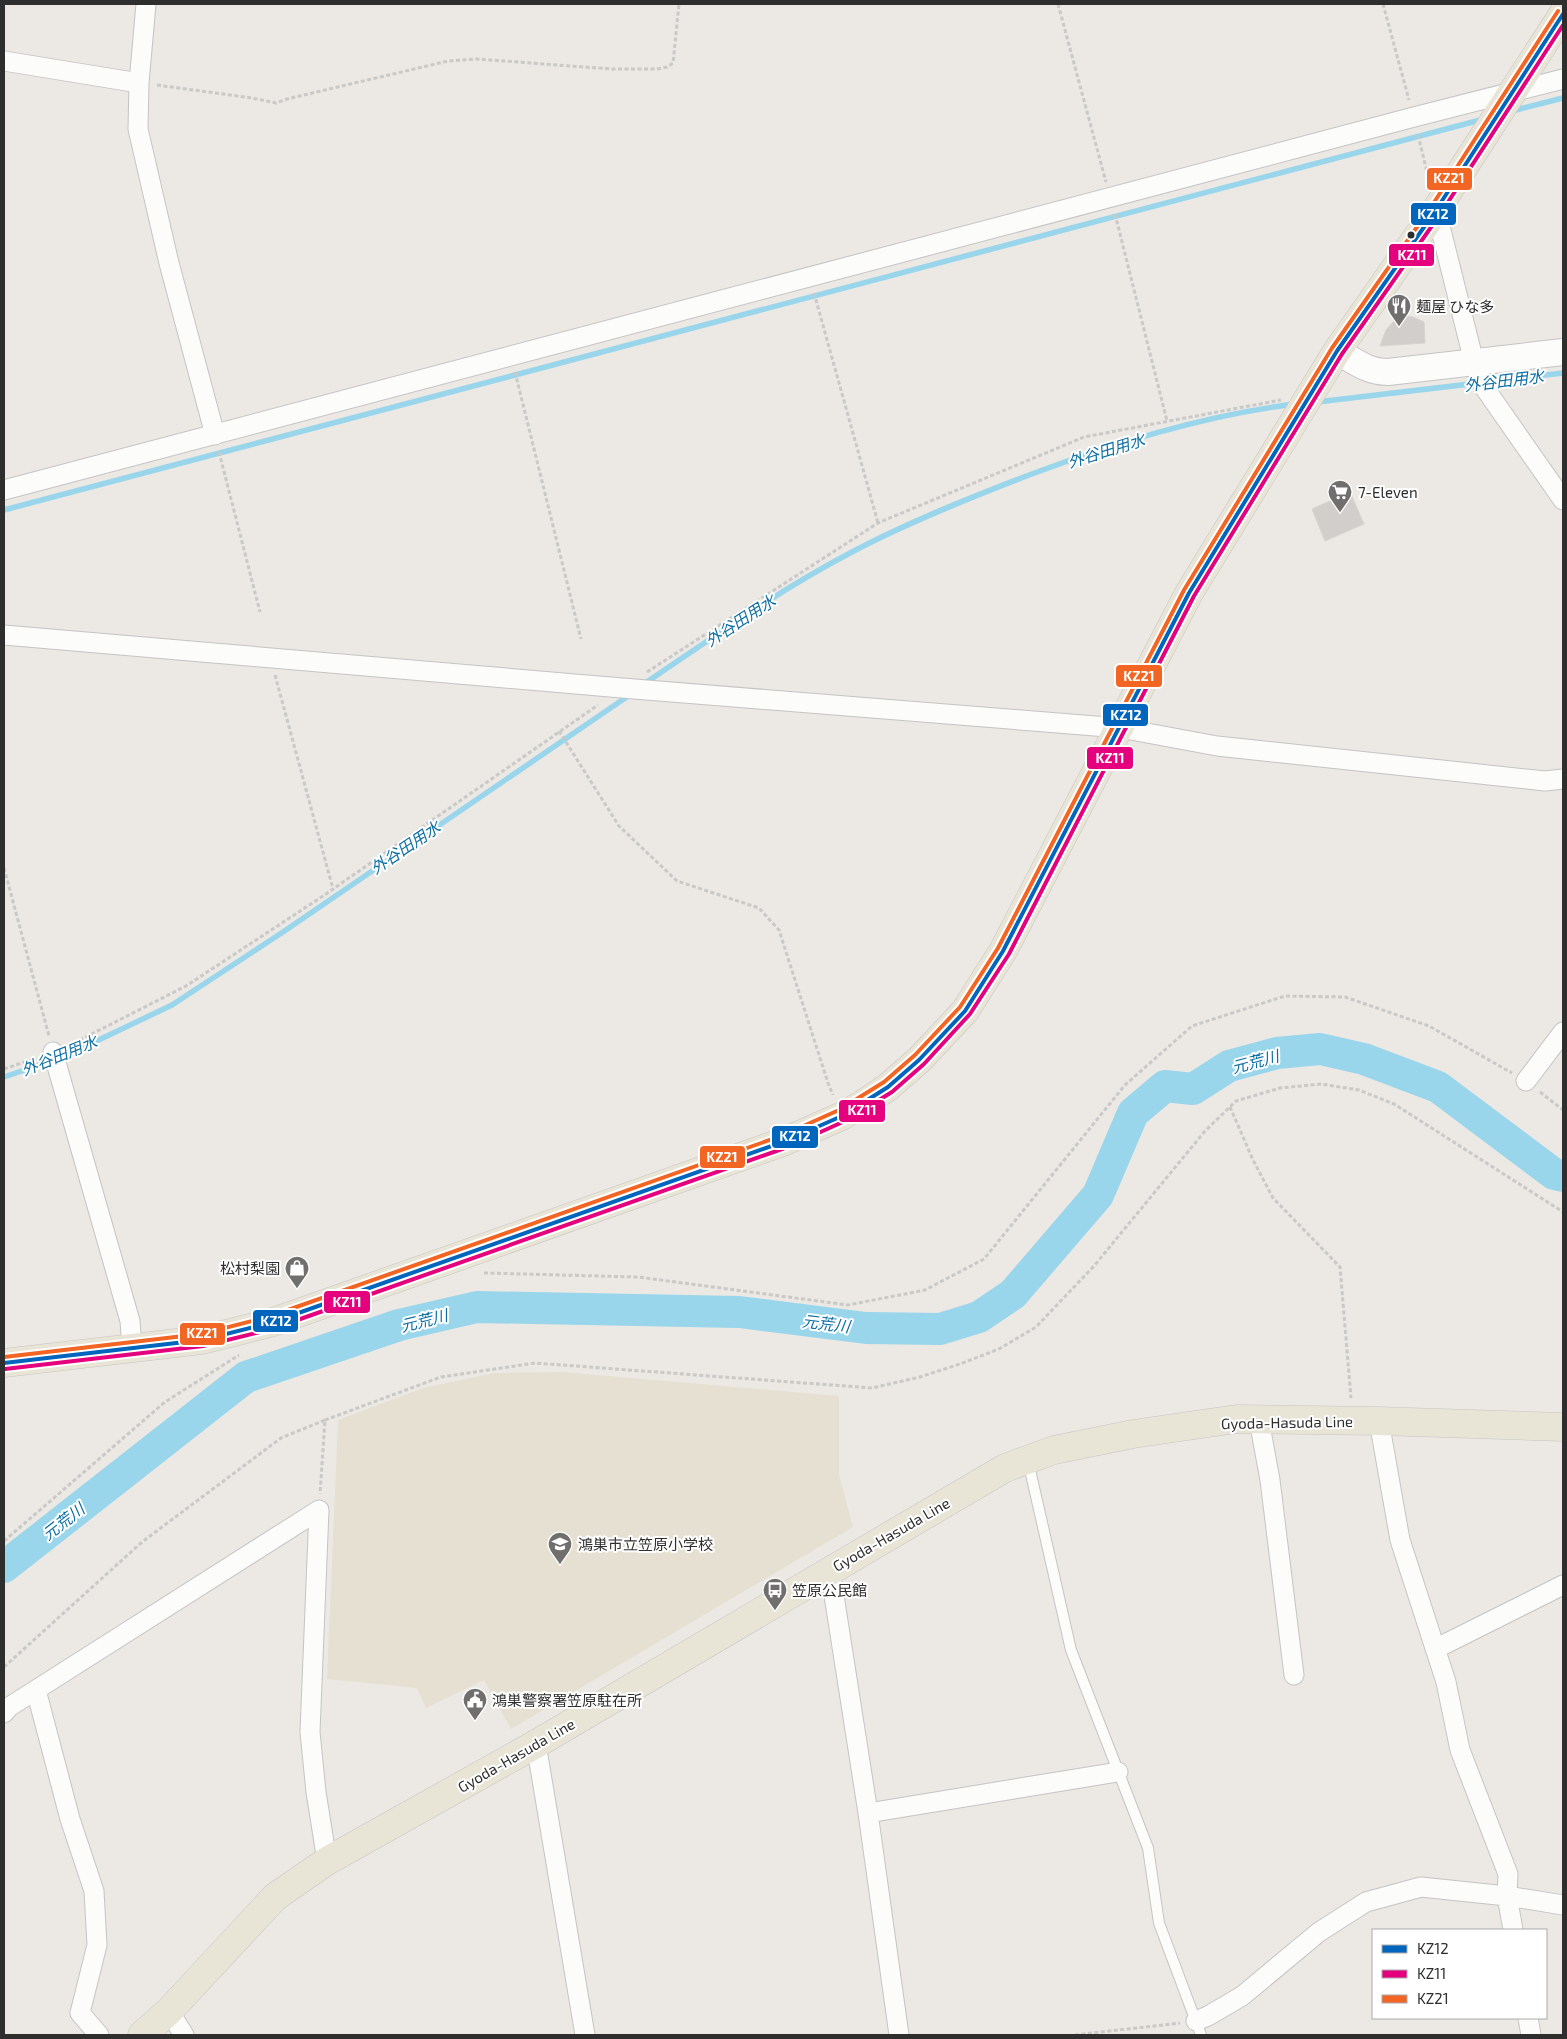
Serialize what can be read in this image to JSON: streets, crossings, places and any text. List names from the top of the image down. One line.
{"streets":{"main road":["Gyoda-Hasuda Line"]},"water":["外谷田用水","元荒川"],"places":{"restaurant":["麺屋 ひな多"],"supermarket":["7-Eleven"],"shop":["松村梨園"],"school or university":["鴻巣市立笠原小学校"],"bus stop":["笠原公民館"],"public building":["鴻巣警察署笠原駐在所"]},"lines":["transit line KZ21","transit line KZ12","transit line KZ11"],"legend":["KZ12","KZ11","KZ21"]}
